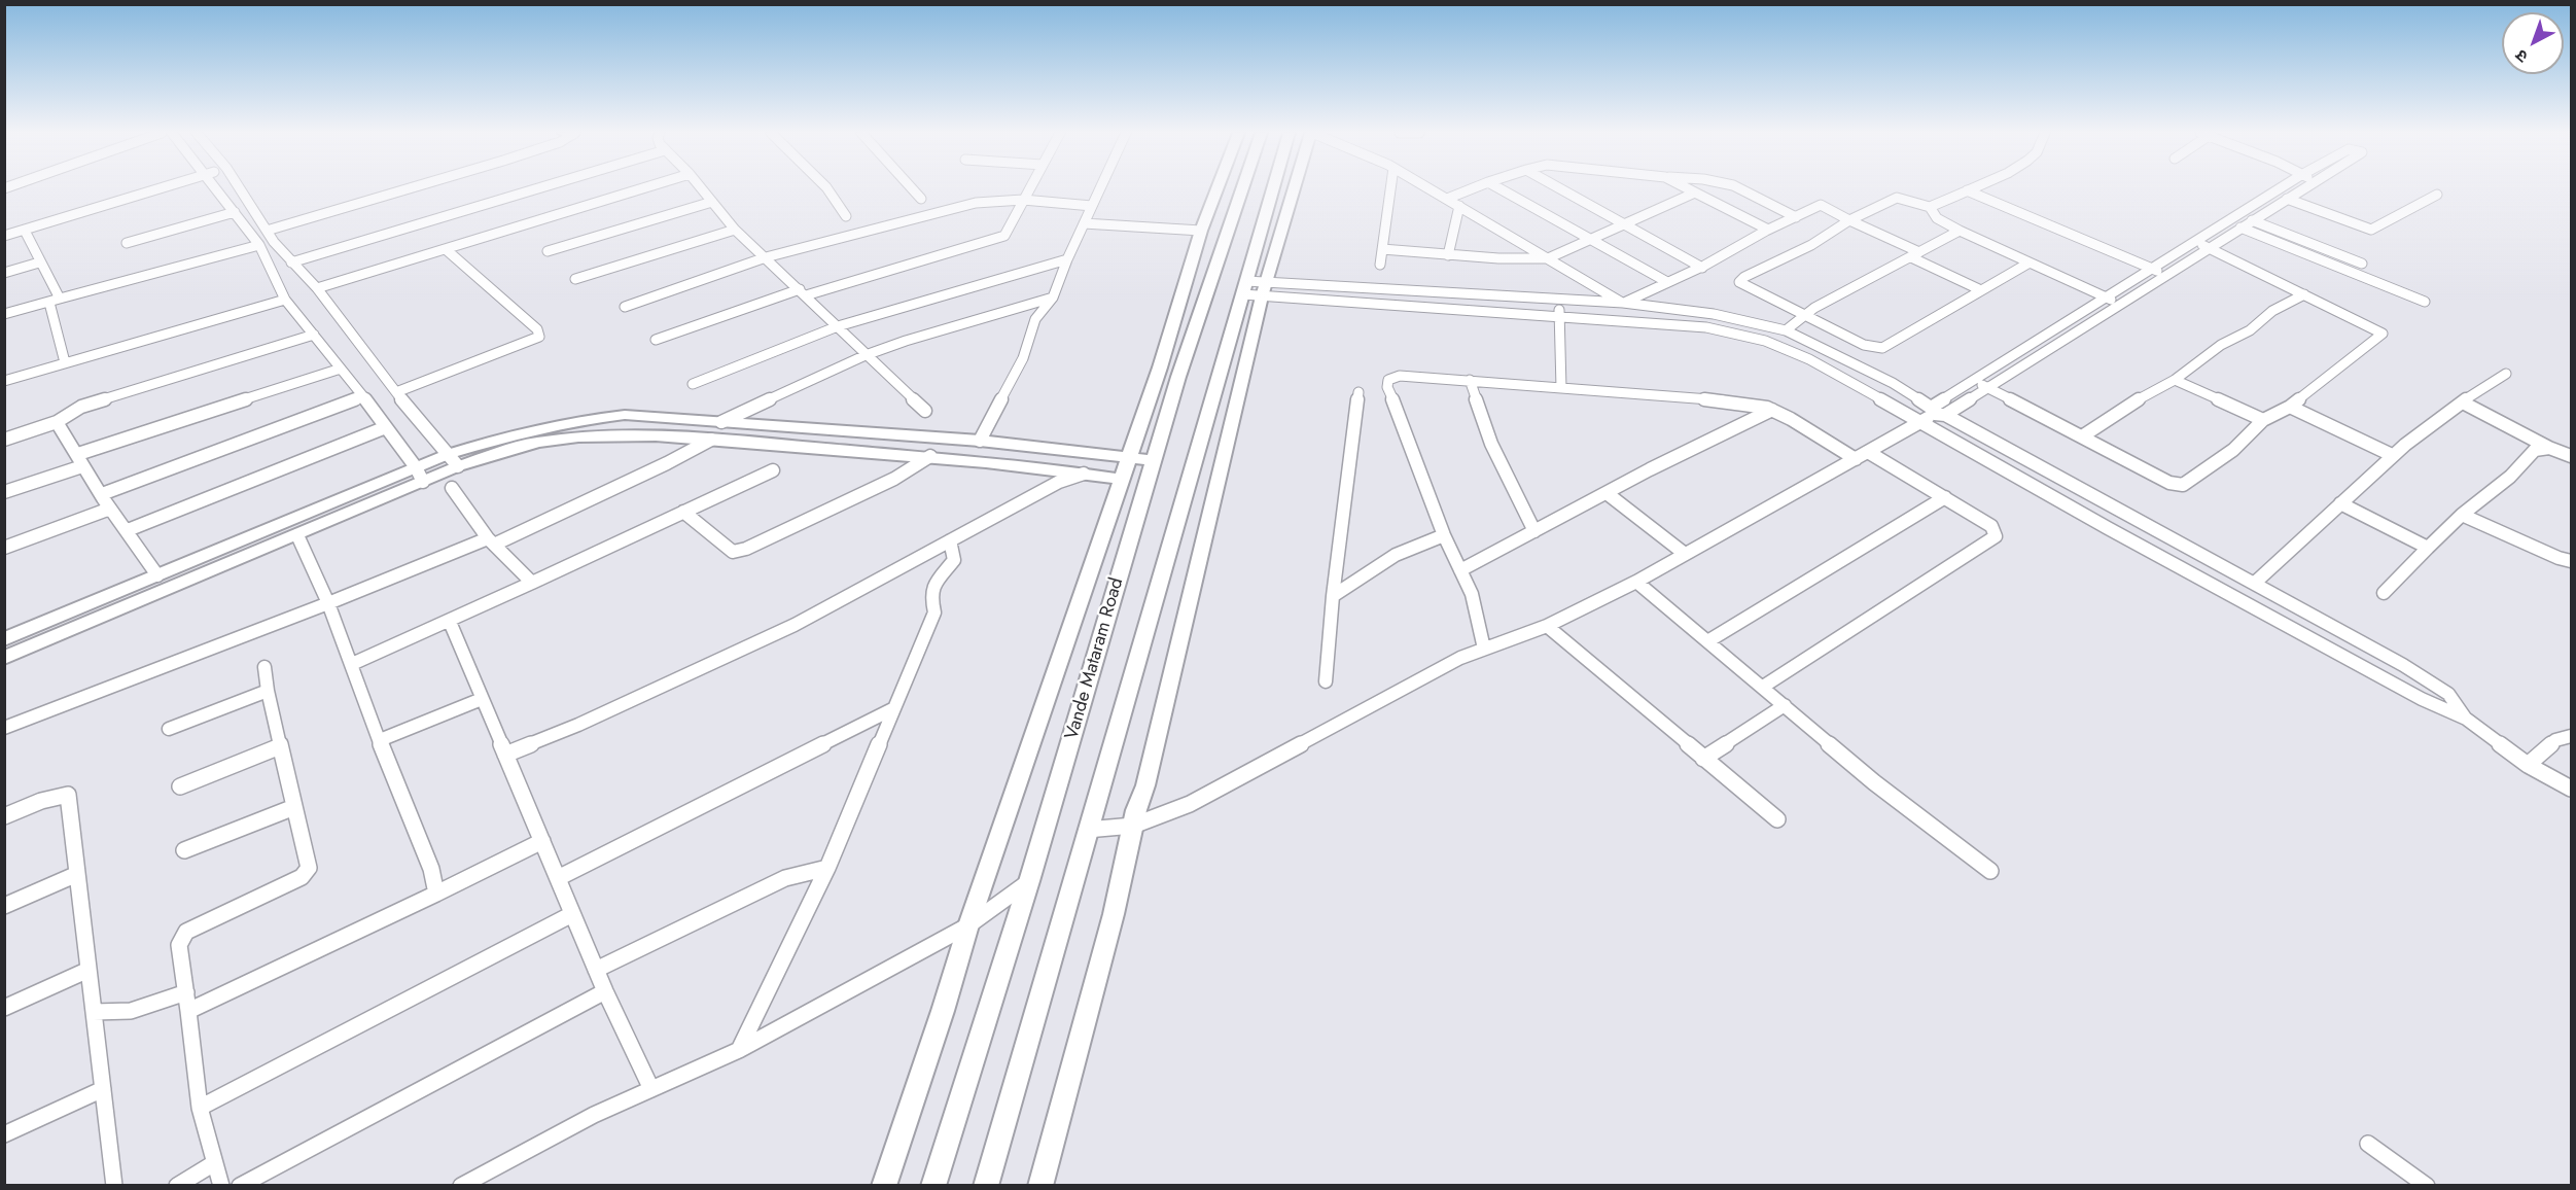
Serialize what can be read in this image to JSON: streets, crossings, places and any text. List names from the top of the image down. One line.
{"streets":{"street":["Vande Mataram Road"]},"north":"bottom left"}
